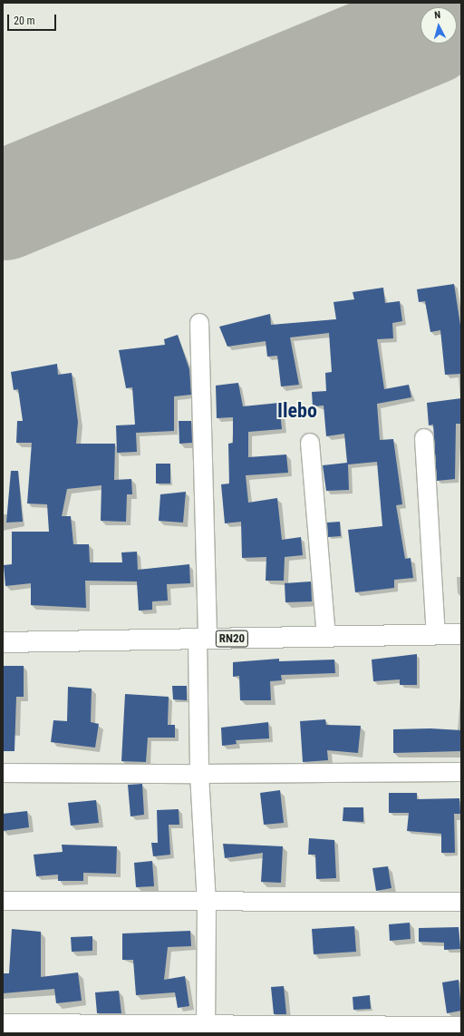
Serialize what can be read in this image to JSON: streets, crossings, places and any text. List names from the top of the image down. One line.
{"streets":{"main road":["RN20"]},"districts":["Ilebo"],"scale_bar":"20 m","north":"top"}
